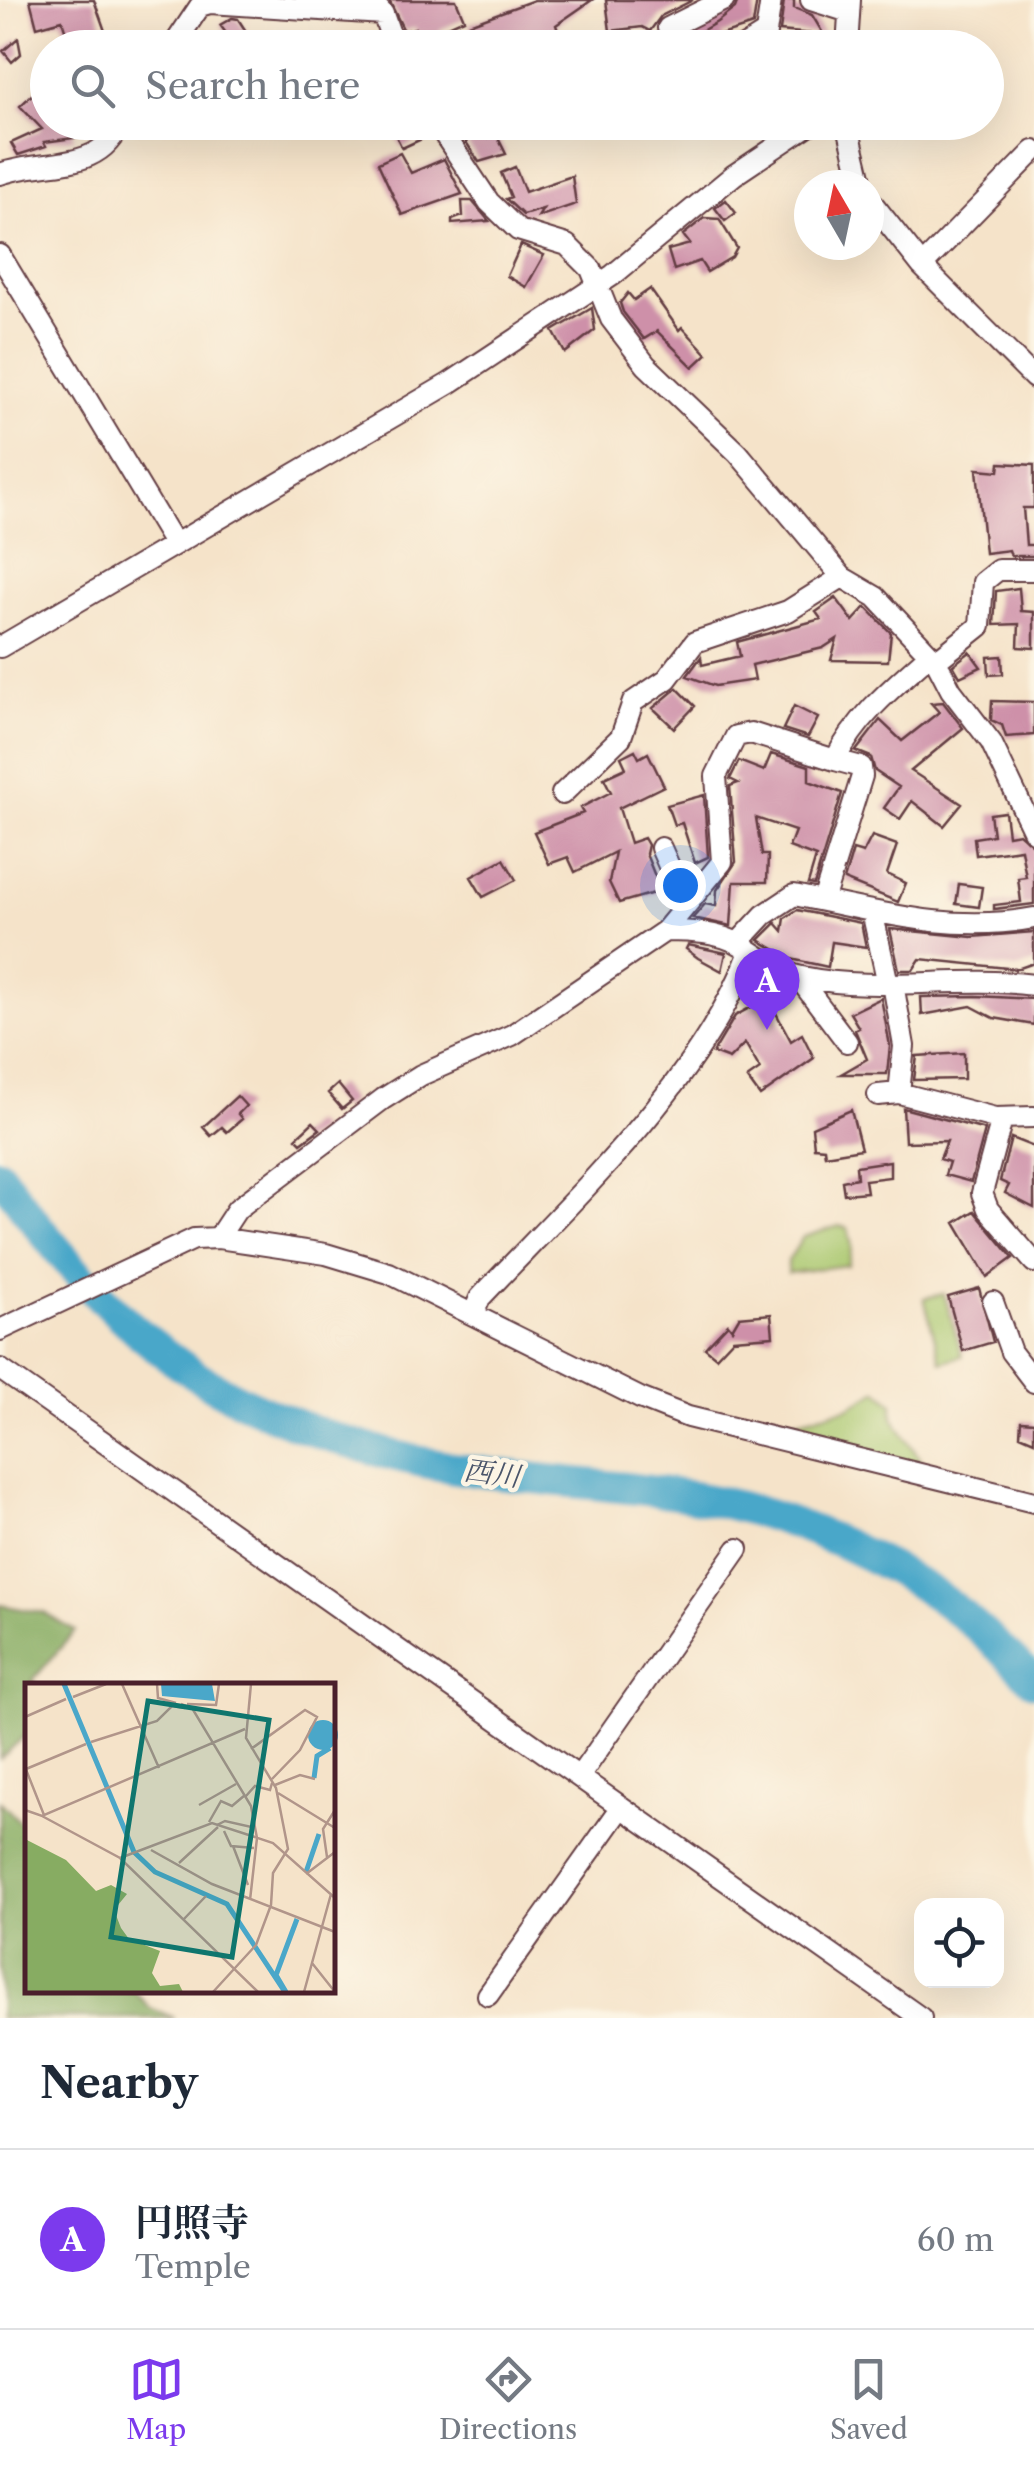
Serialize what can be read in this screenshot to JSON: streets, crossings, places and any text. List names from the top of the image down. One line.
{"water":["西川"],"north":"top","page":{"search":"Search here","pins":"A","heading":"Nearby","list":[{"mark":"A","name":"円照寺","note":"Temple","value":"60 m"}],"nav":["Map","Directions","Saved"]}}
